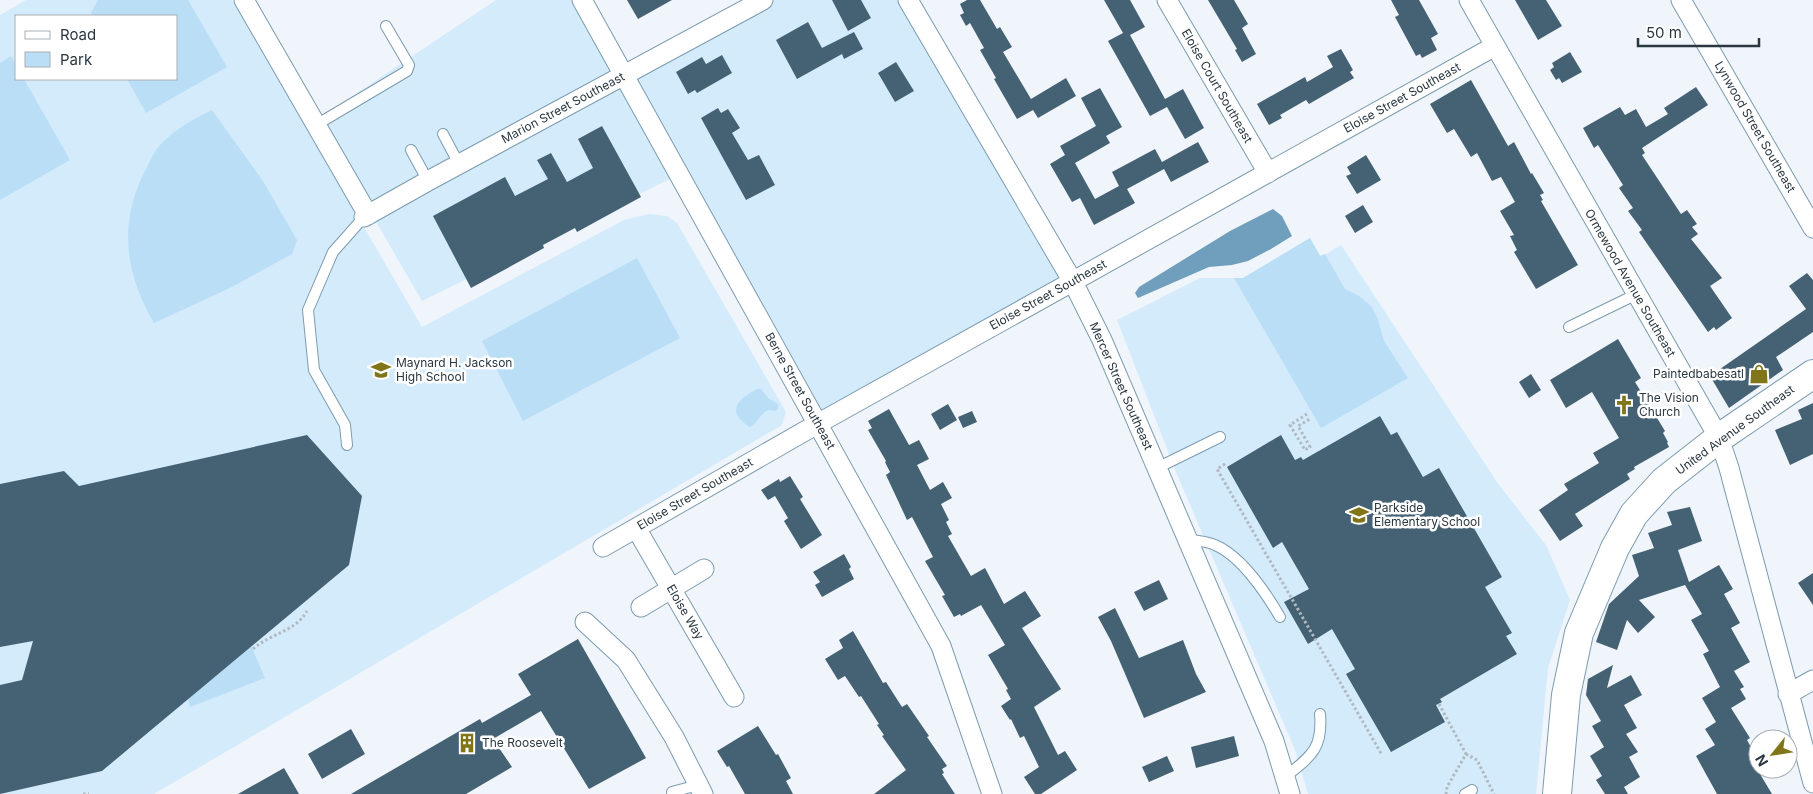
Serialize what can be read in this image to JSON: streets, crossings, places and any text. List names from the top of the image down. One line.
{"streets":{"street":["Eloise Court Southeast","Eloise Street Southeast","Marion Street Southeast","Lynwood Street Southeast","Ormewood Avenue Southeast","Mercer Street Southeast","Berne Street Southeast","United Avenue Southeast","Eloise Way"]},"crossings":[["Eloise Court Southeast","Eloise Street Southeast"],["Eloise Street Southeast","Ormewood Avenue Southeast"],["Eloise Street Southeast","Mercer Street Southeast"],["Eloise Street Southeast","Berne Street Southeast"],["Eloise Street Southeast","Eloise Way"],["Marion Street Southeast","Berne Street Southeast"],["Ormewood Avenue Southeast","United Avenue Southeast"]],"places":{"school or university":["Maynard H. Jackson High School","Parkside Elementary School"],"shop":["Paintedbabesatl"],"church":["The Vision Church"],"building":["The Roosevelt"]},"legend":["Road","Park"],"scale_bar":"50 m","north":"bottom left"}
